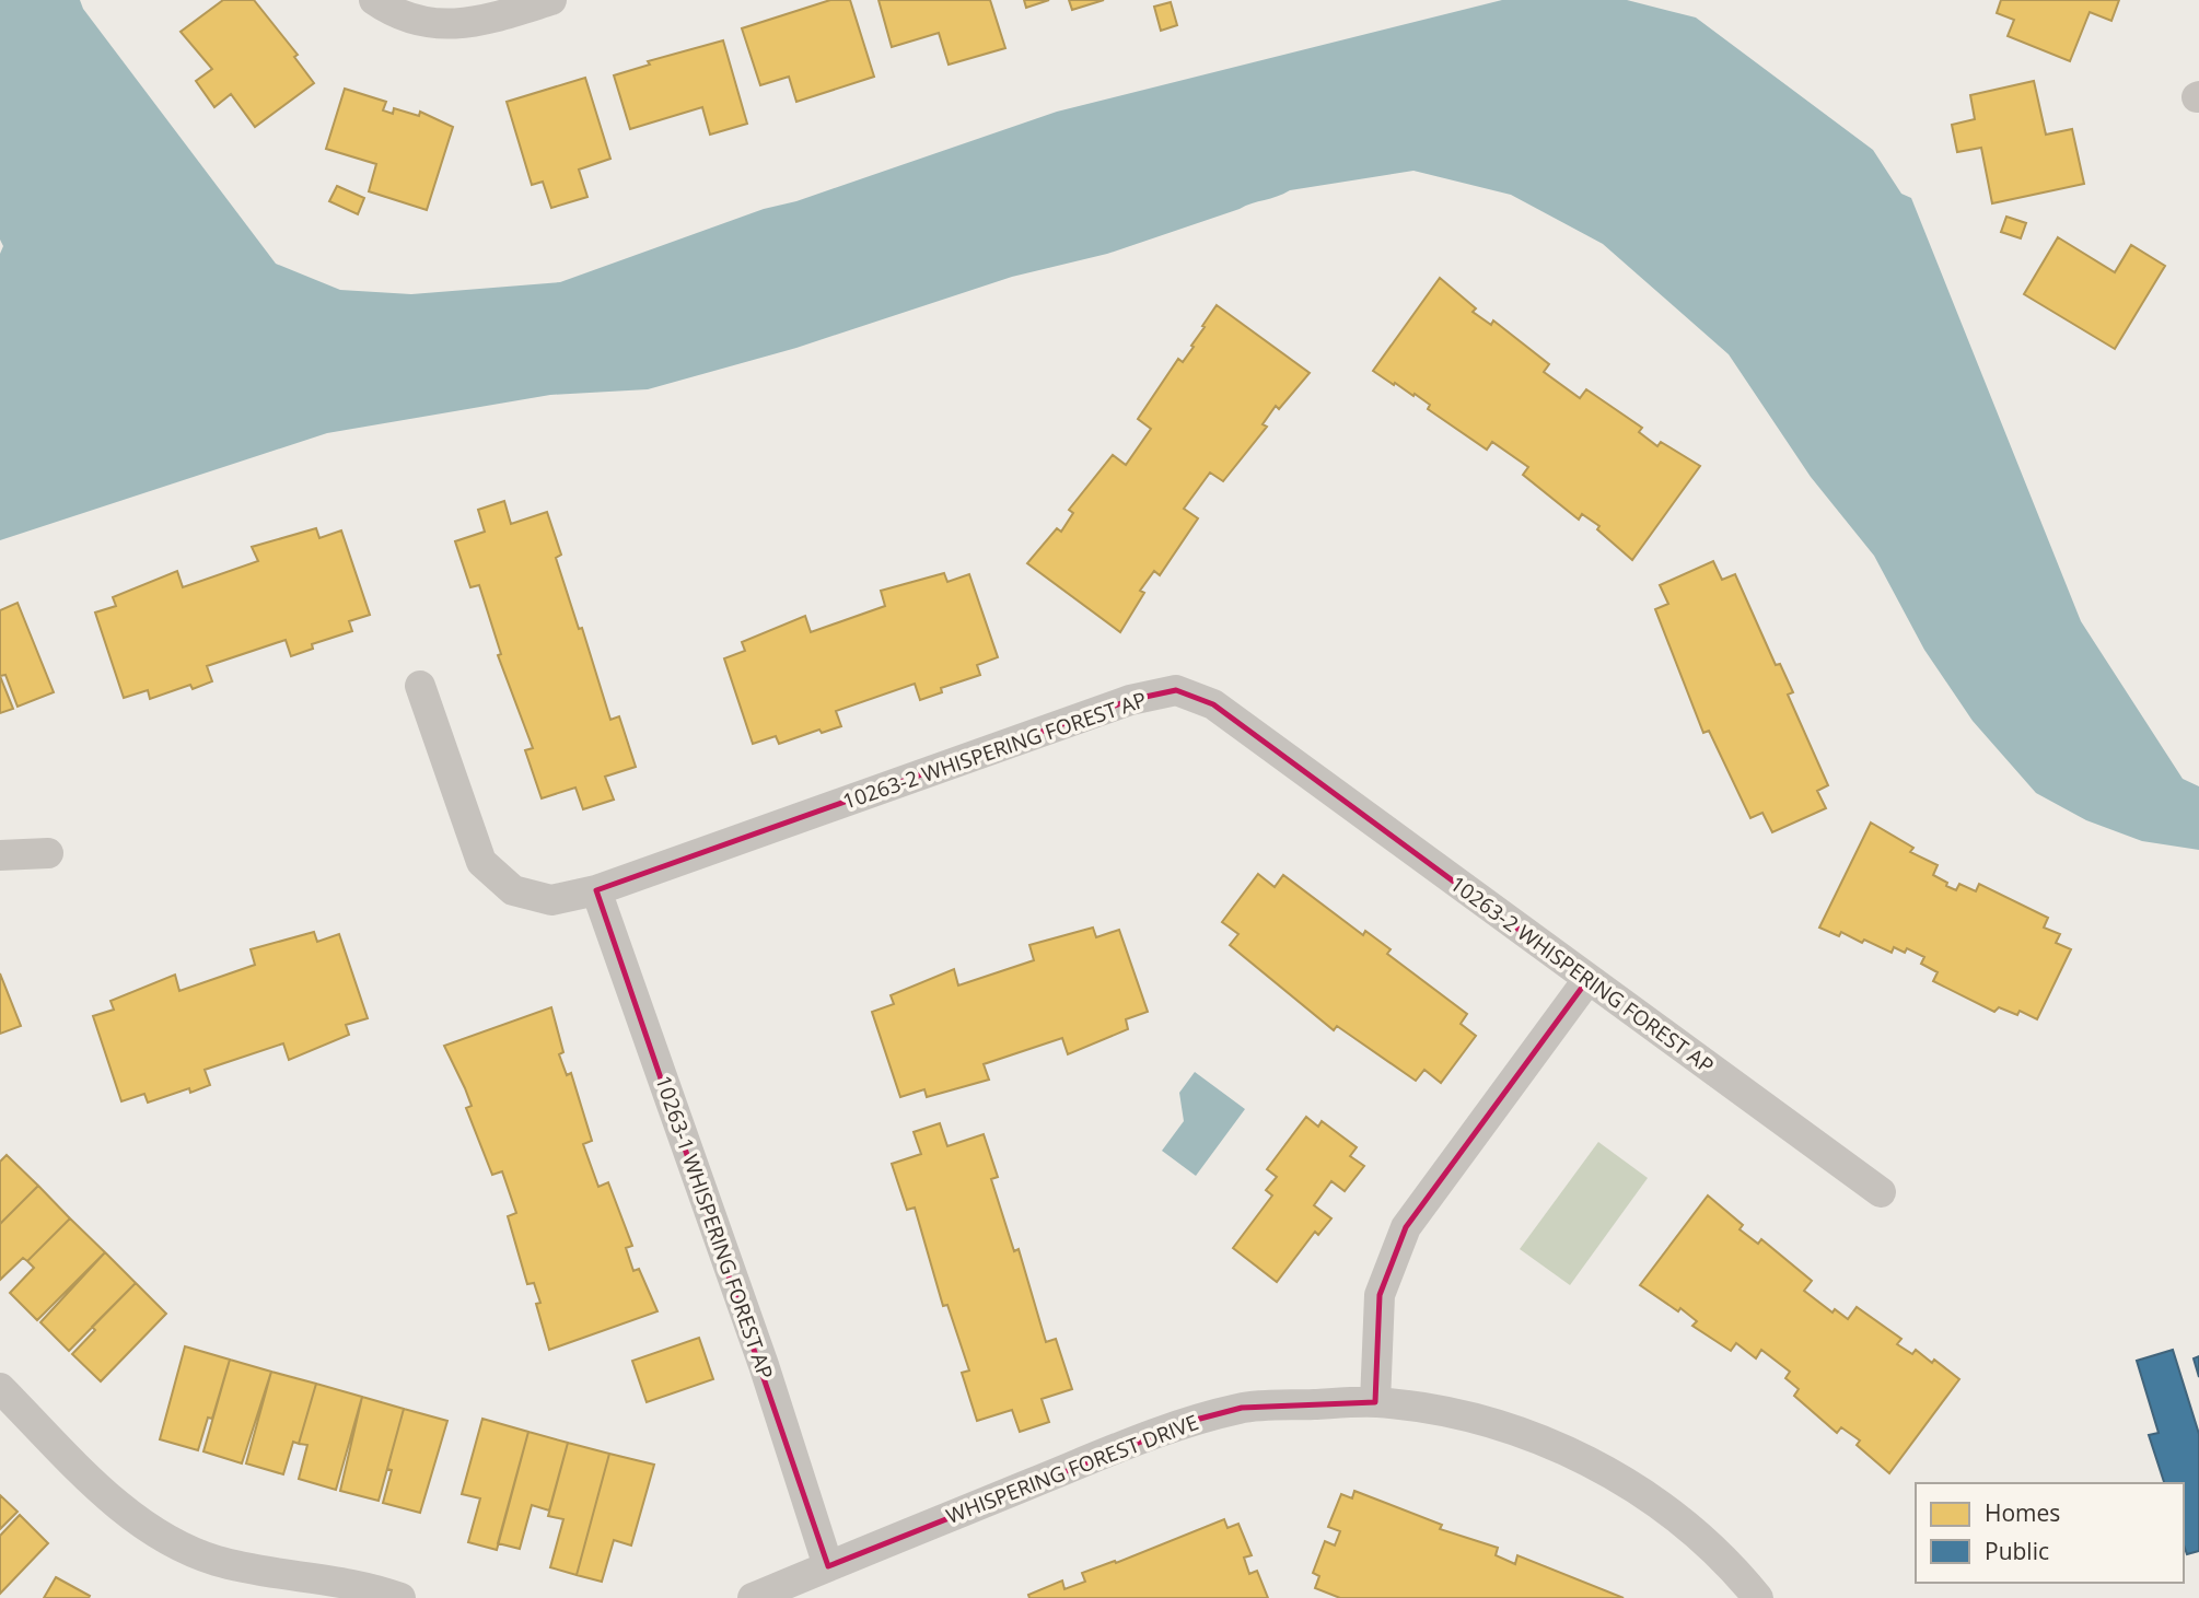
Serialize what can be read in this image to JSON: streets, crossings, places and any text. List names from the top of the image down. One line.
{"streets":{"street":["10263-2 WHISPERING FOREST AP","10263-1 WHISPERING FOREST AP","WHISPERING FOREST DRIVE"]},"crossings":[["10263-2 WHISPERING FOREST AP","10263-1 WHISPERING FOREST AP"],["10263-1 WHISPERING FOREST AP","WHISPERING FOREST DRIVE"]],"legend":["Homes","Public"]}
